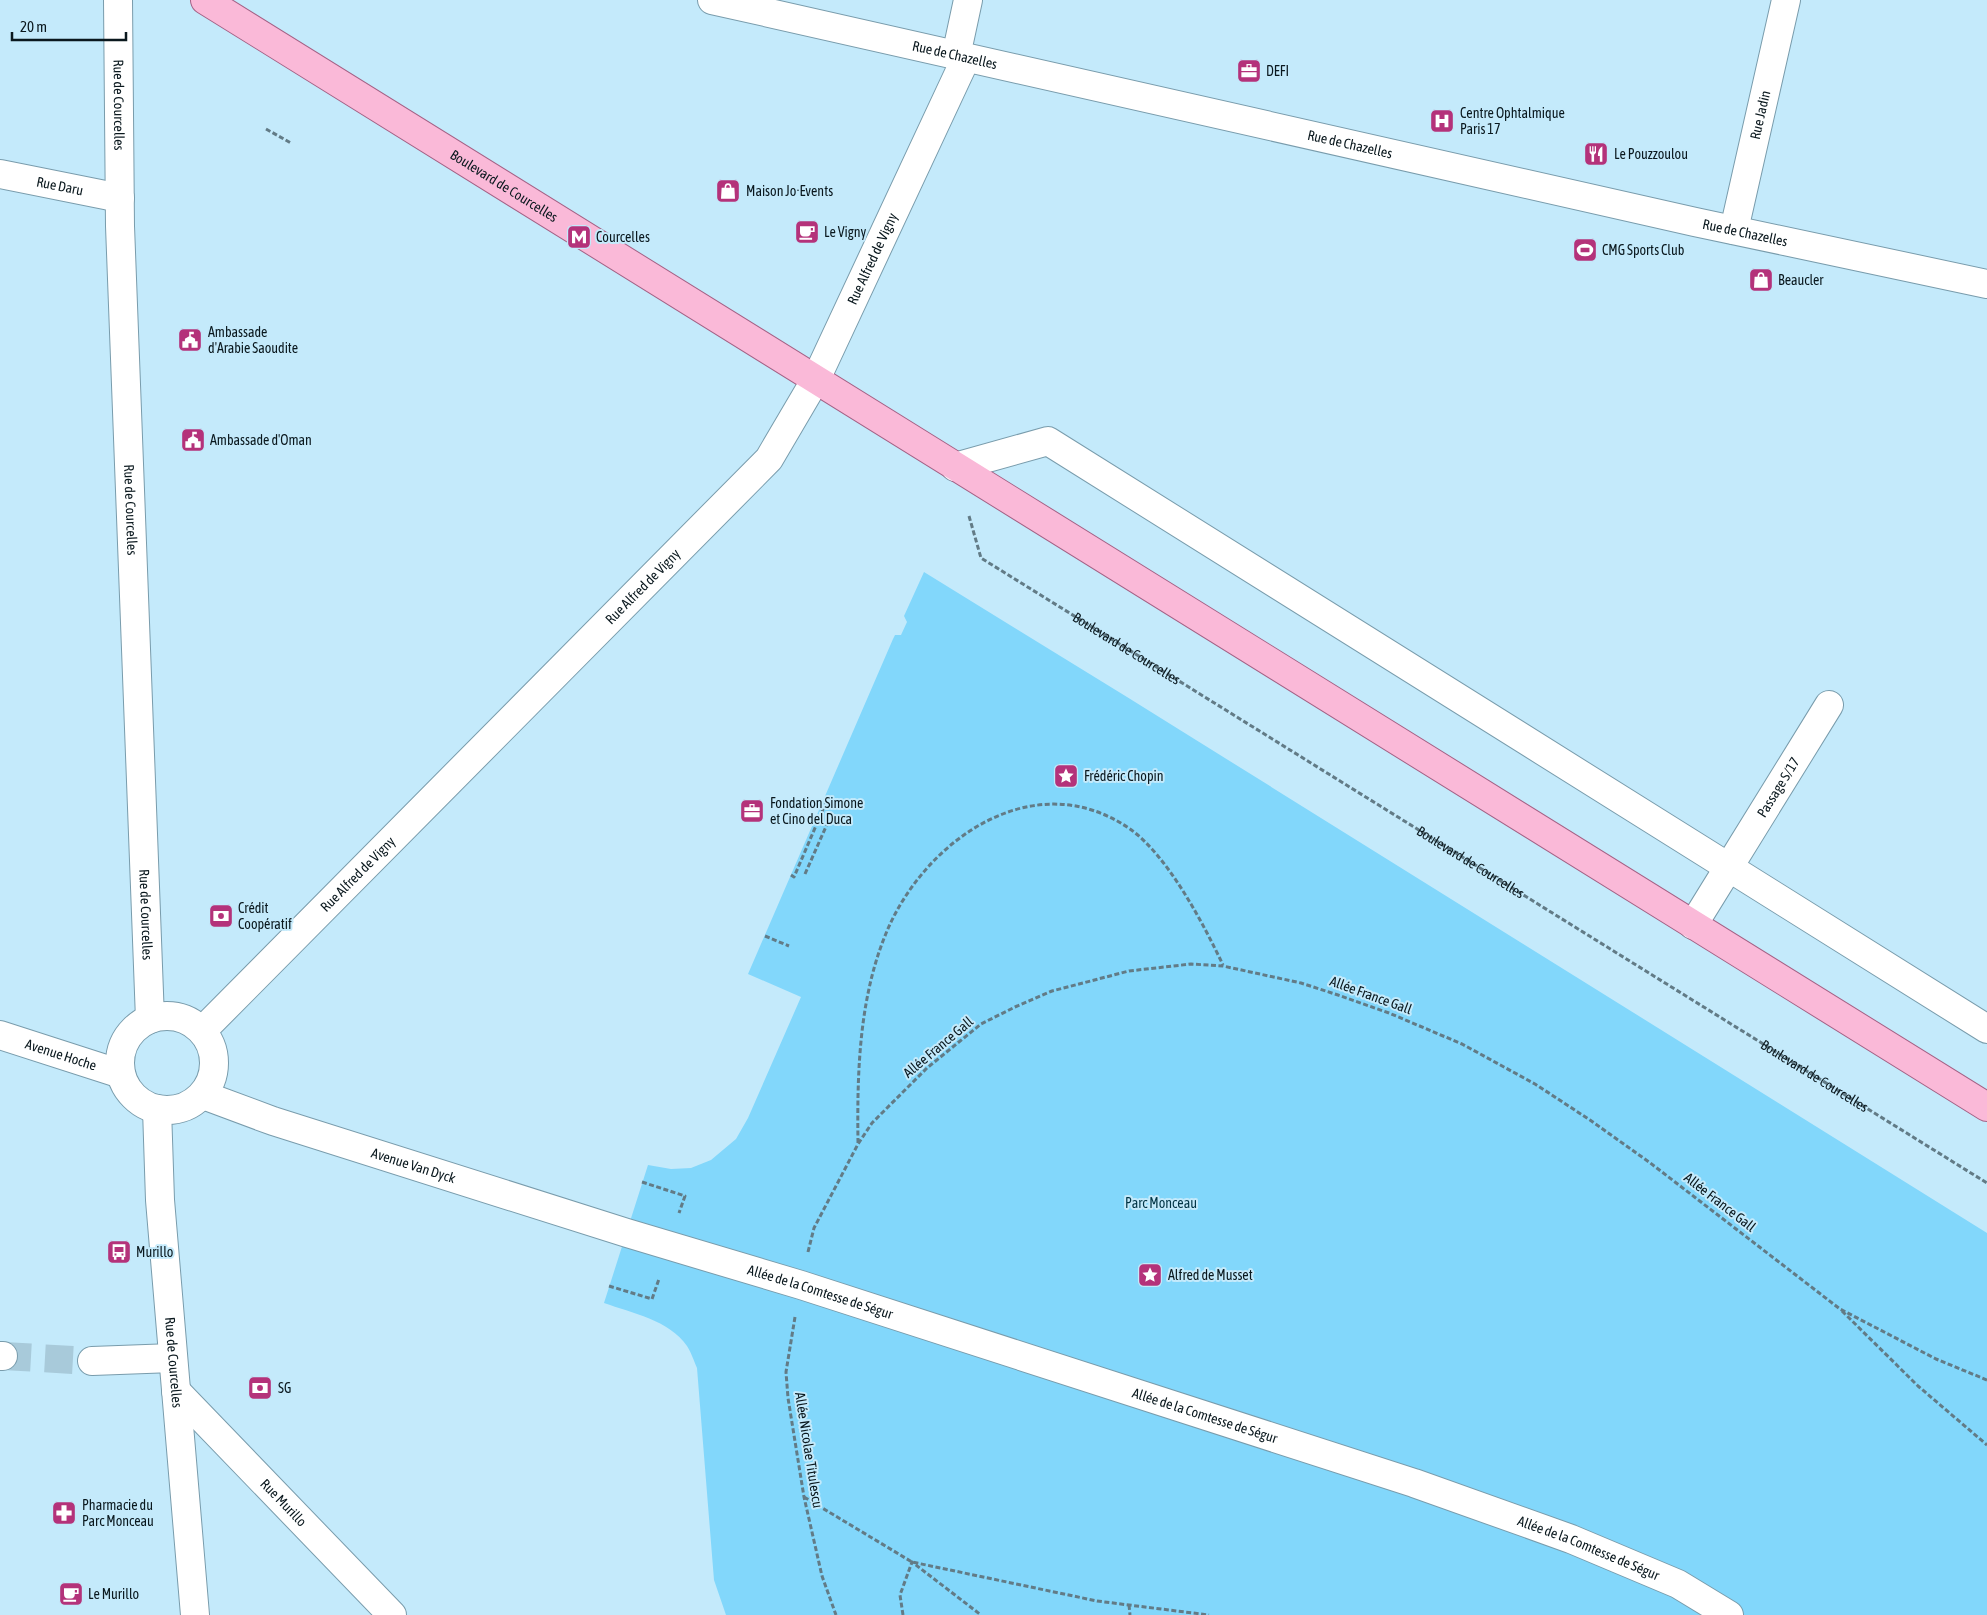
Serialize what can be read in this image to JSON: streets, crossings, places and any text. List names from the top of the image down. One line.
{"streets":{"main road":["Boulevard de Courcelles"],"street":["Rue de Chazelles","Rue de Courcelles","Rue Jadin","Rue Daru","Rue Alfred de Vigny","Passage S/17","Avenue Hoche","Avenue Van Dyck","Allée de la Comtesse de Ségur","Rue Murillo"],"path":["Allée France Gall","Allée Nicolae Titulescu"]},"crossings":[["Rue de Chazelles","Rue Jadin"],["Rue de Chazelles","Rue Alfred de Vigny"],["Rue de Courcelles","Rue Daru"],["Rue de Courcelles","Rue Alfred de Vigny"],["Rue de Courcelles","Avenue Hoche"],["Rue de Courcelles","Avenue Van Dyck"],["Rue de Courcelles","Rue Murillo"],["Boulevard de Courcelles","Rue Alfred de Vigny"],["Boulevard de Courcelles","Passage S/17"],["Rue Alfred de Vigny","Avenue Hoche"],["Rue Alfred de Vigny","Avenue Van Dyck"],["Allée France Gall","Allée de la Comtesse de Ségur"],["Allée France Gall","Allée Nicolae Titulescu"],["Avenue Hoche","Avenue Van Dyck"],["Avenue Van Dyck","Allée de la Comtesse de Ségur"],["Allée de la Comtesse de Ségur","Allée Nicolae Titulescu"]],"parks":["Parc Monceau"],"places":{"office":["DEFI","Fondation Simone et Cino del Duca"],"hospital":["Centre Ophtalmique Paris 17"],"restaurant":["Le Pouzzoulou"],"shop":["Maison Jo·Events","Beaucler"],"cafe":["Le Vigny","Le Murillo"],"metro station":["Courcelles"],"sports":["CMG Sports Club"],"public building":["Ambassade d'Arabie Saoudite","Ambassade d'Oman"],"place":["Frédéric Chopin","Alfred de Musset"],"bank":["Crédit Coopératif","SG"],"bus stop":["Murillo"],"pharmacy":["Pharmacie du Parc Monceau"]},"scale_bar":"20 m"}
